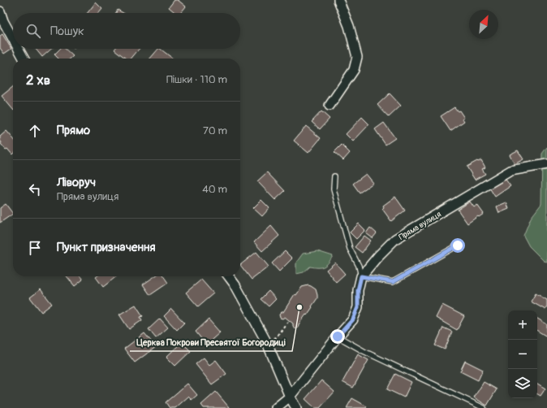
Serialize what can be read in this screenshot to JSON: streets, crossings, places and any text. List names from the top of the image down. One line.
{"streets":{"street":["Пряма вулиця"]},"places":["Церква Покрови Пресвятої Богородиці"],"north":"top right","page":{"search":"Пошук","heading":["2 хв","Пішки · 110 m"],"list":[["Прямо","70 m"],["Ліворуч","Пряма вулиця","40 m"],"Пункт призначення"],"map_buttons":["+","−"]}}
